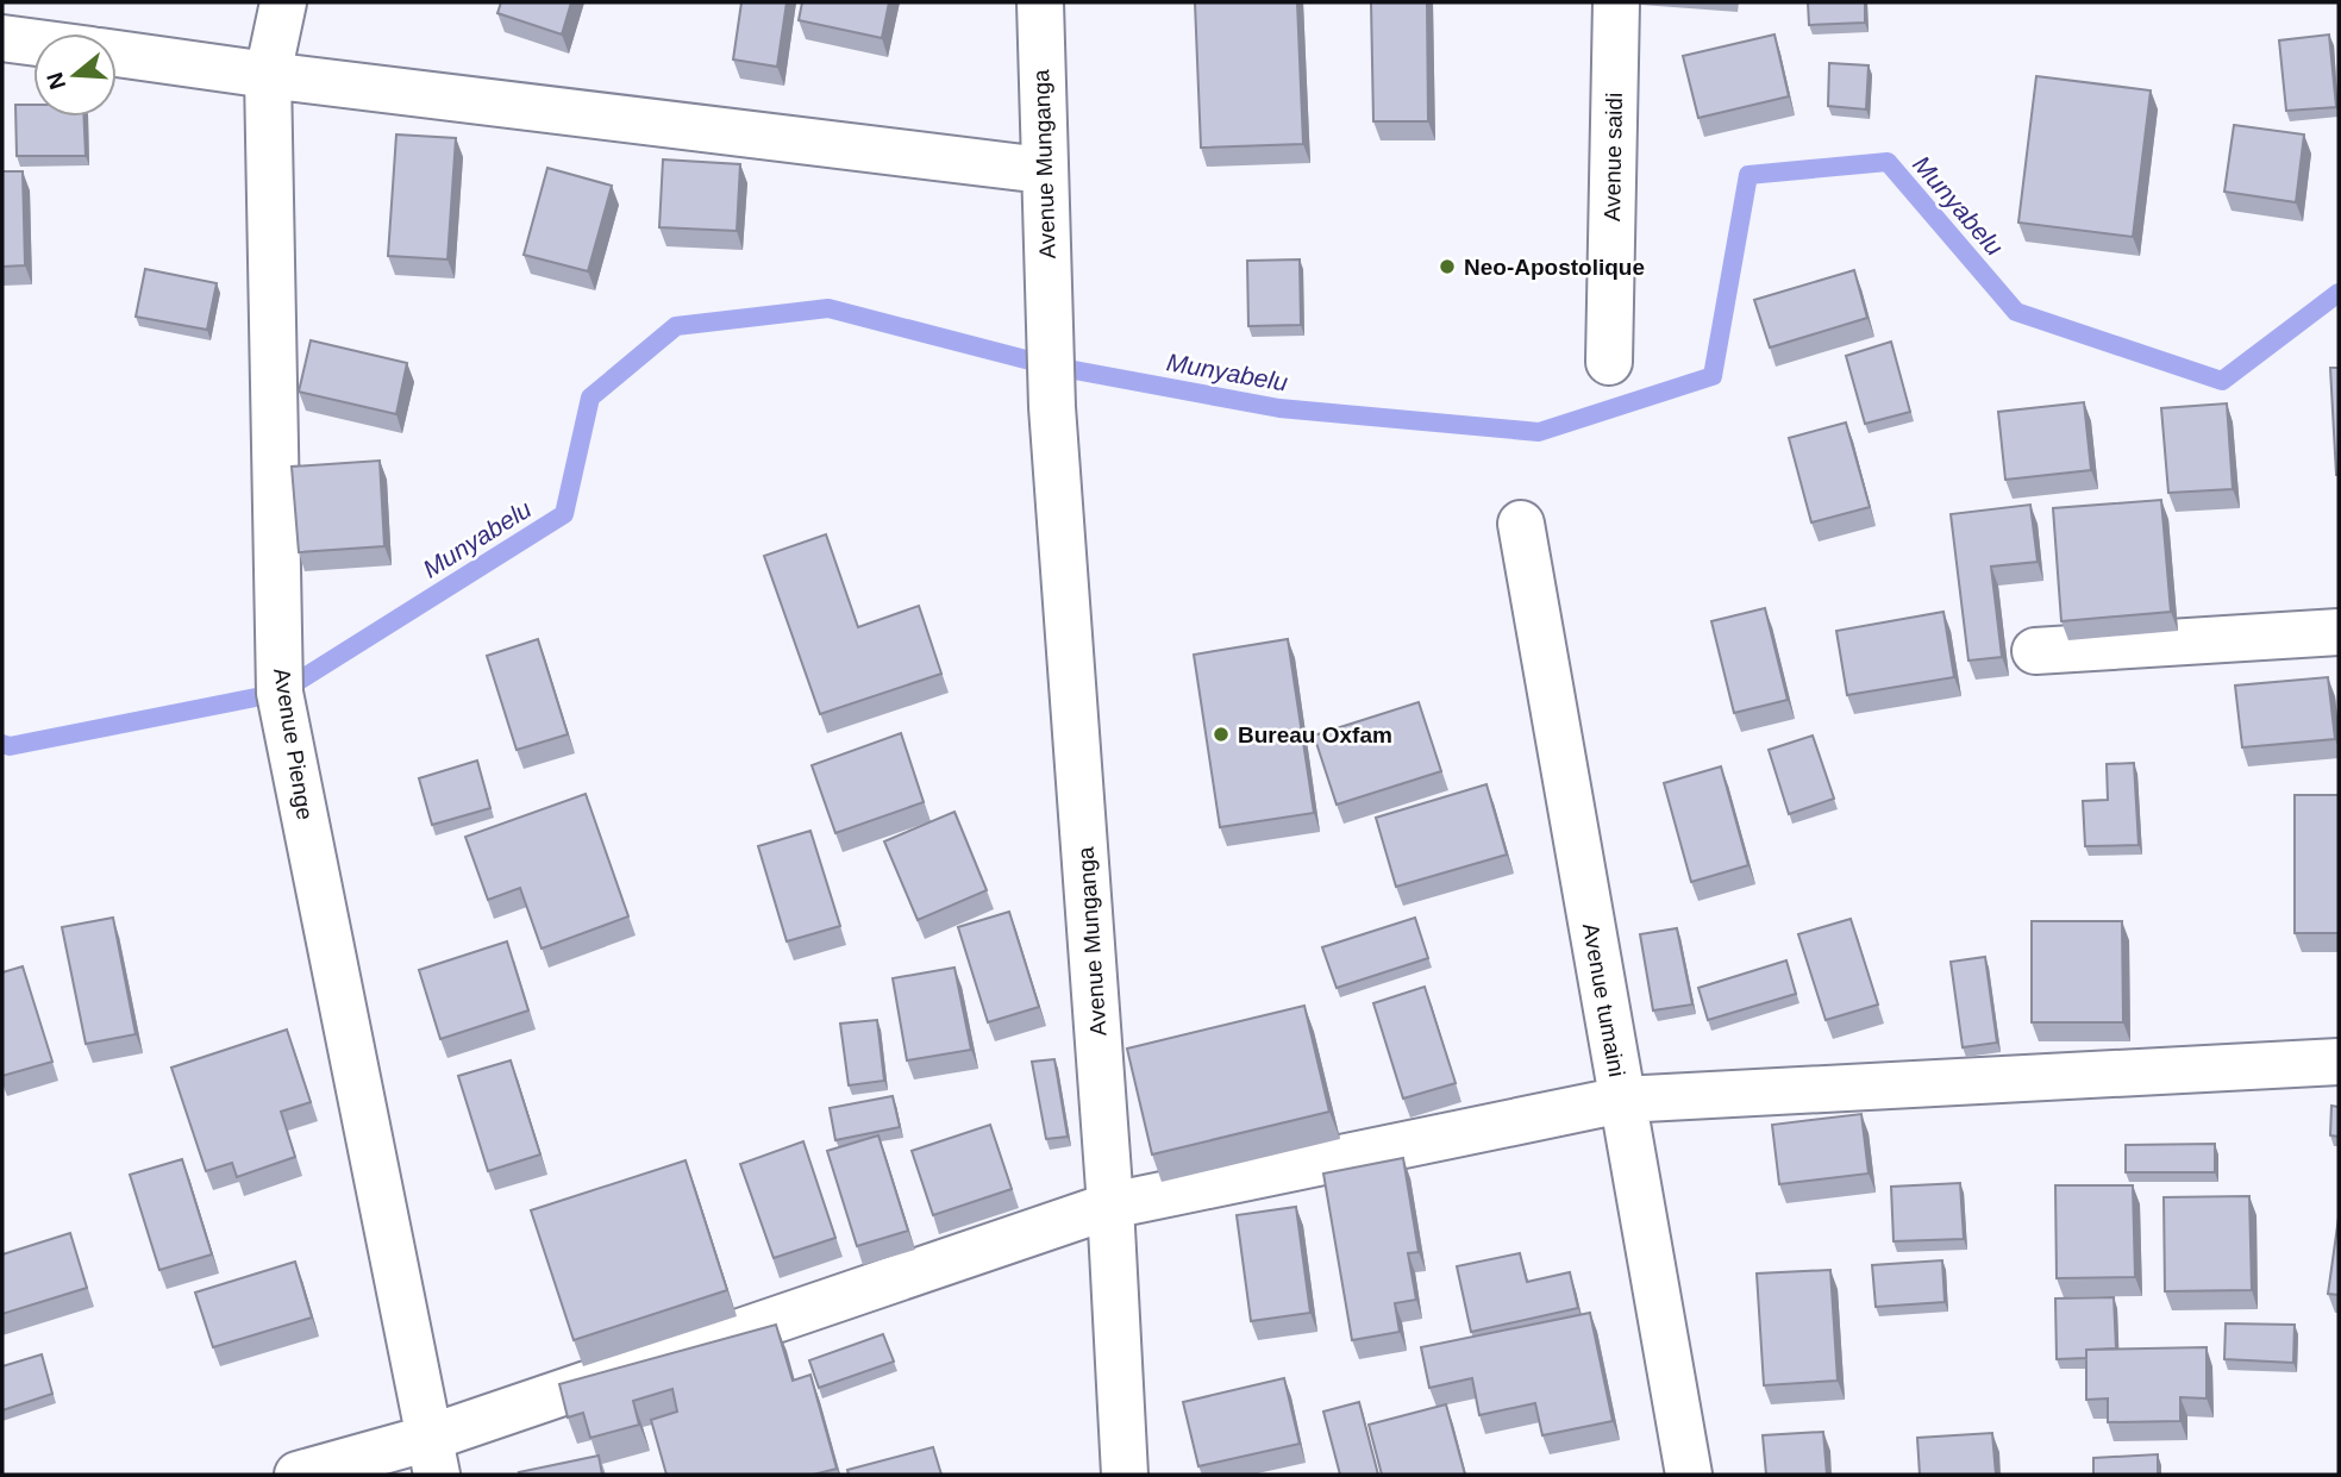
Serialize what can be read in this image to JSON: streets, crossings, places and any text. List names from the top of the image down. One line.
{"streets":{"street":["Avenue saidi","Avenue Munganga","Avenue Pienge","Avenue tumaini"]},"water":["Munyabelu"],"places":["Neo-Apostolique","Bureau Oxfam"],"north":"left"}
